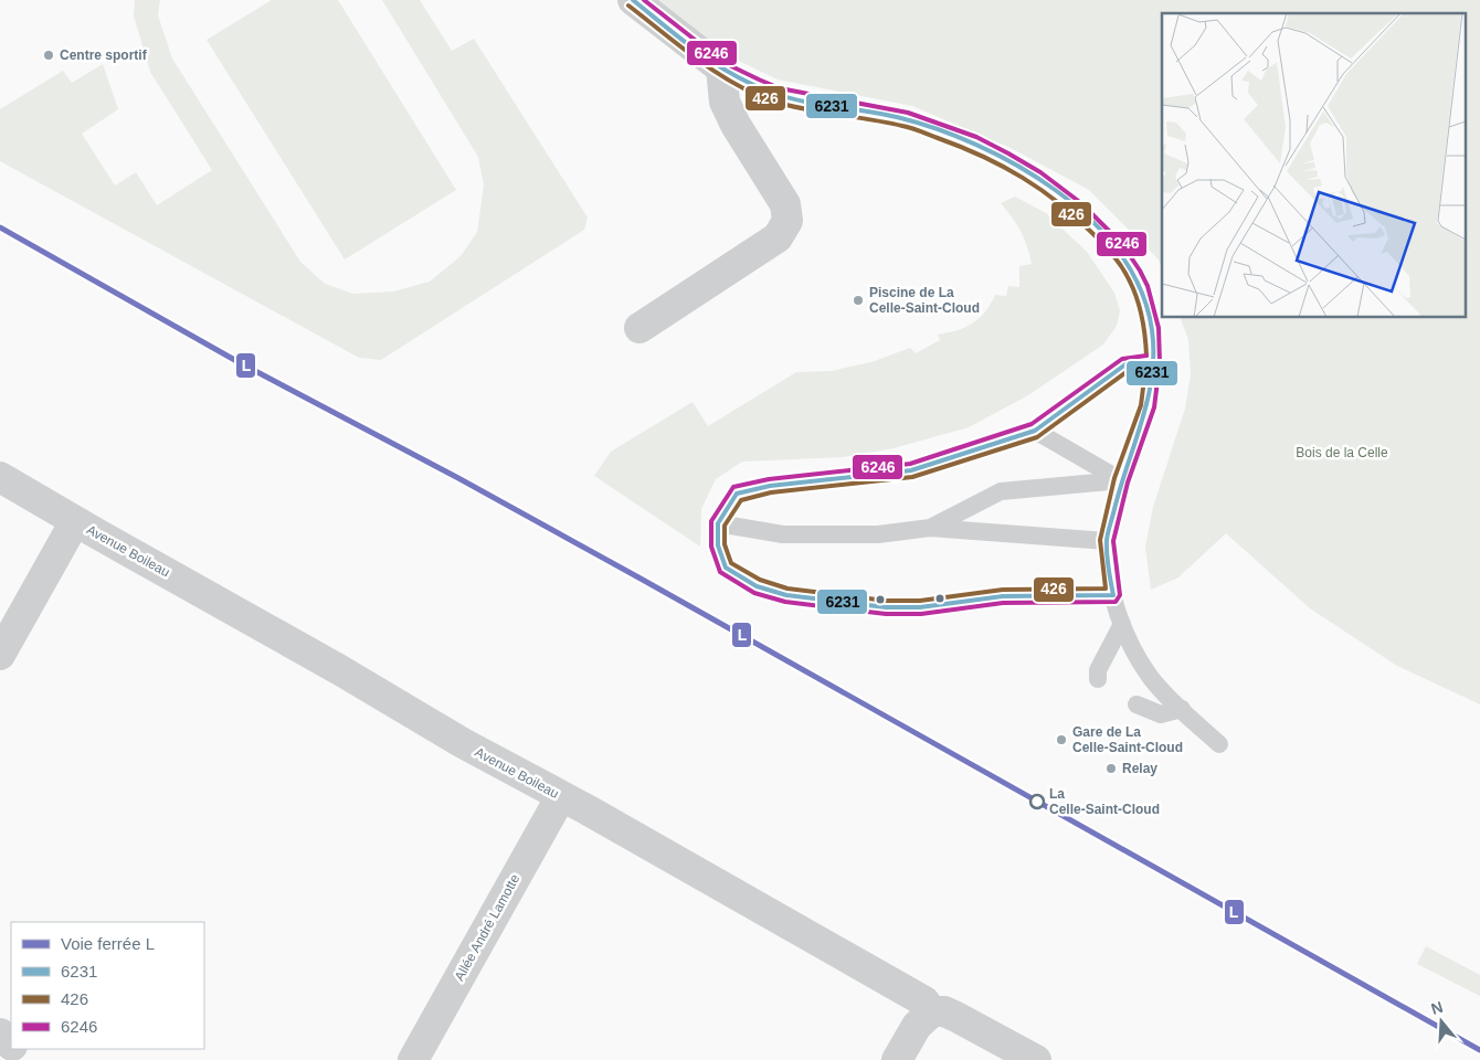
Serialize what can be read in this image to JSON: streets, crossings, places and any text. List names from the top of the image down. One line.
{"streets":{"street":["Avenue Boileau","Allée André Lamotte"]},"crossings":[["Avenue Boileau","Allée André Lamotte"]],"parks":["Bois de la Celle"],"places":["Centre sportif","Piscine de La Celle-Saint-Cloud","Gare de La Celle-Saint-Cloud","Relay","La Celle-Saint-Cloud"],"lines":["transit line 6231","transit line 6246","transit line 426","rail line L"],"legend":["Voie ferrée L","6231","426","6246"],"north":"top"}
